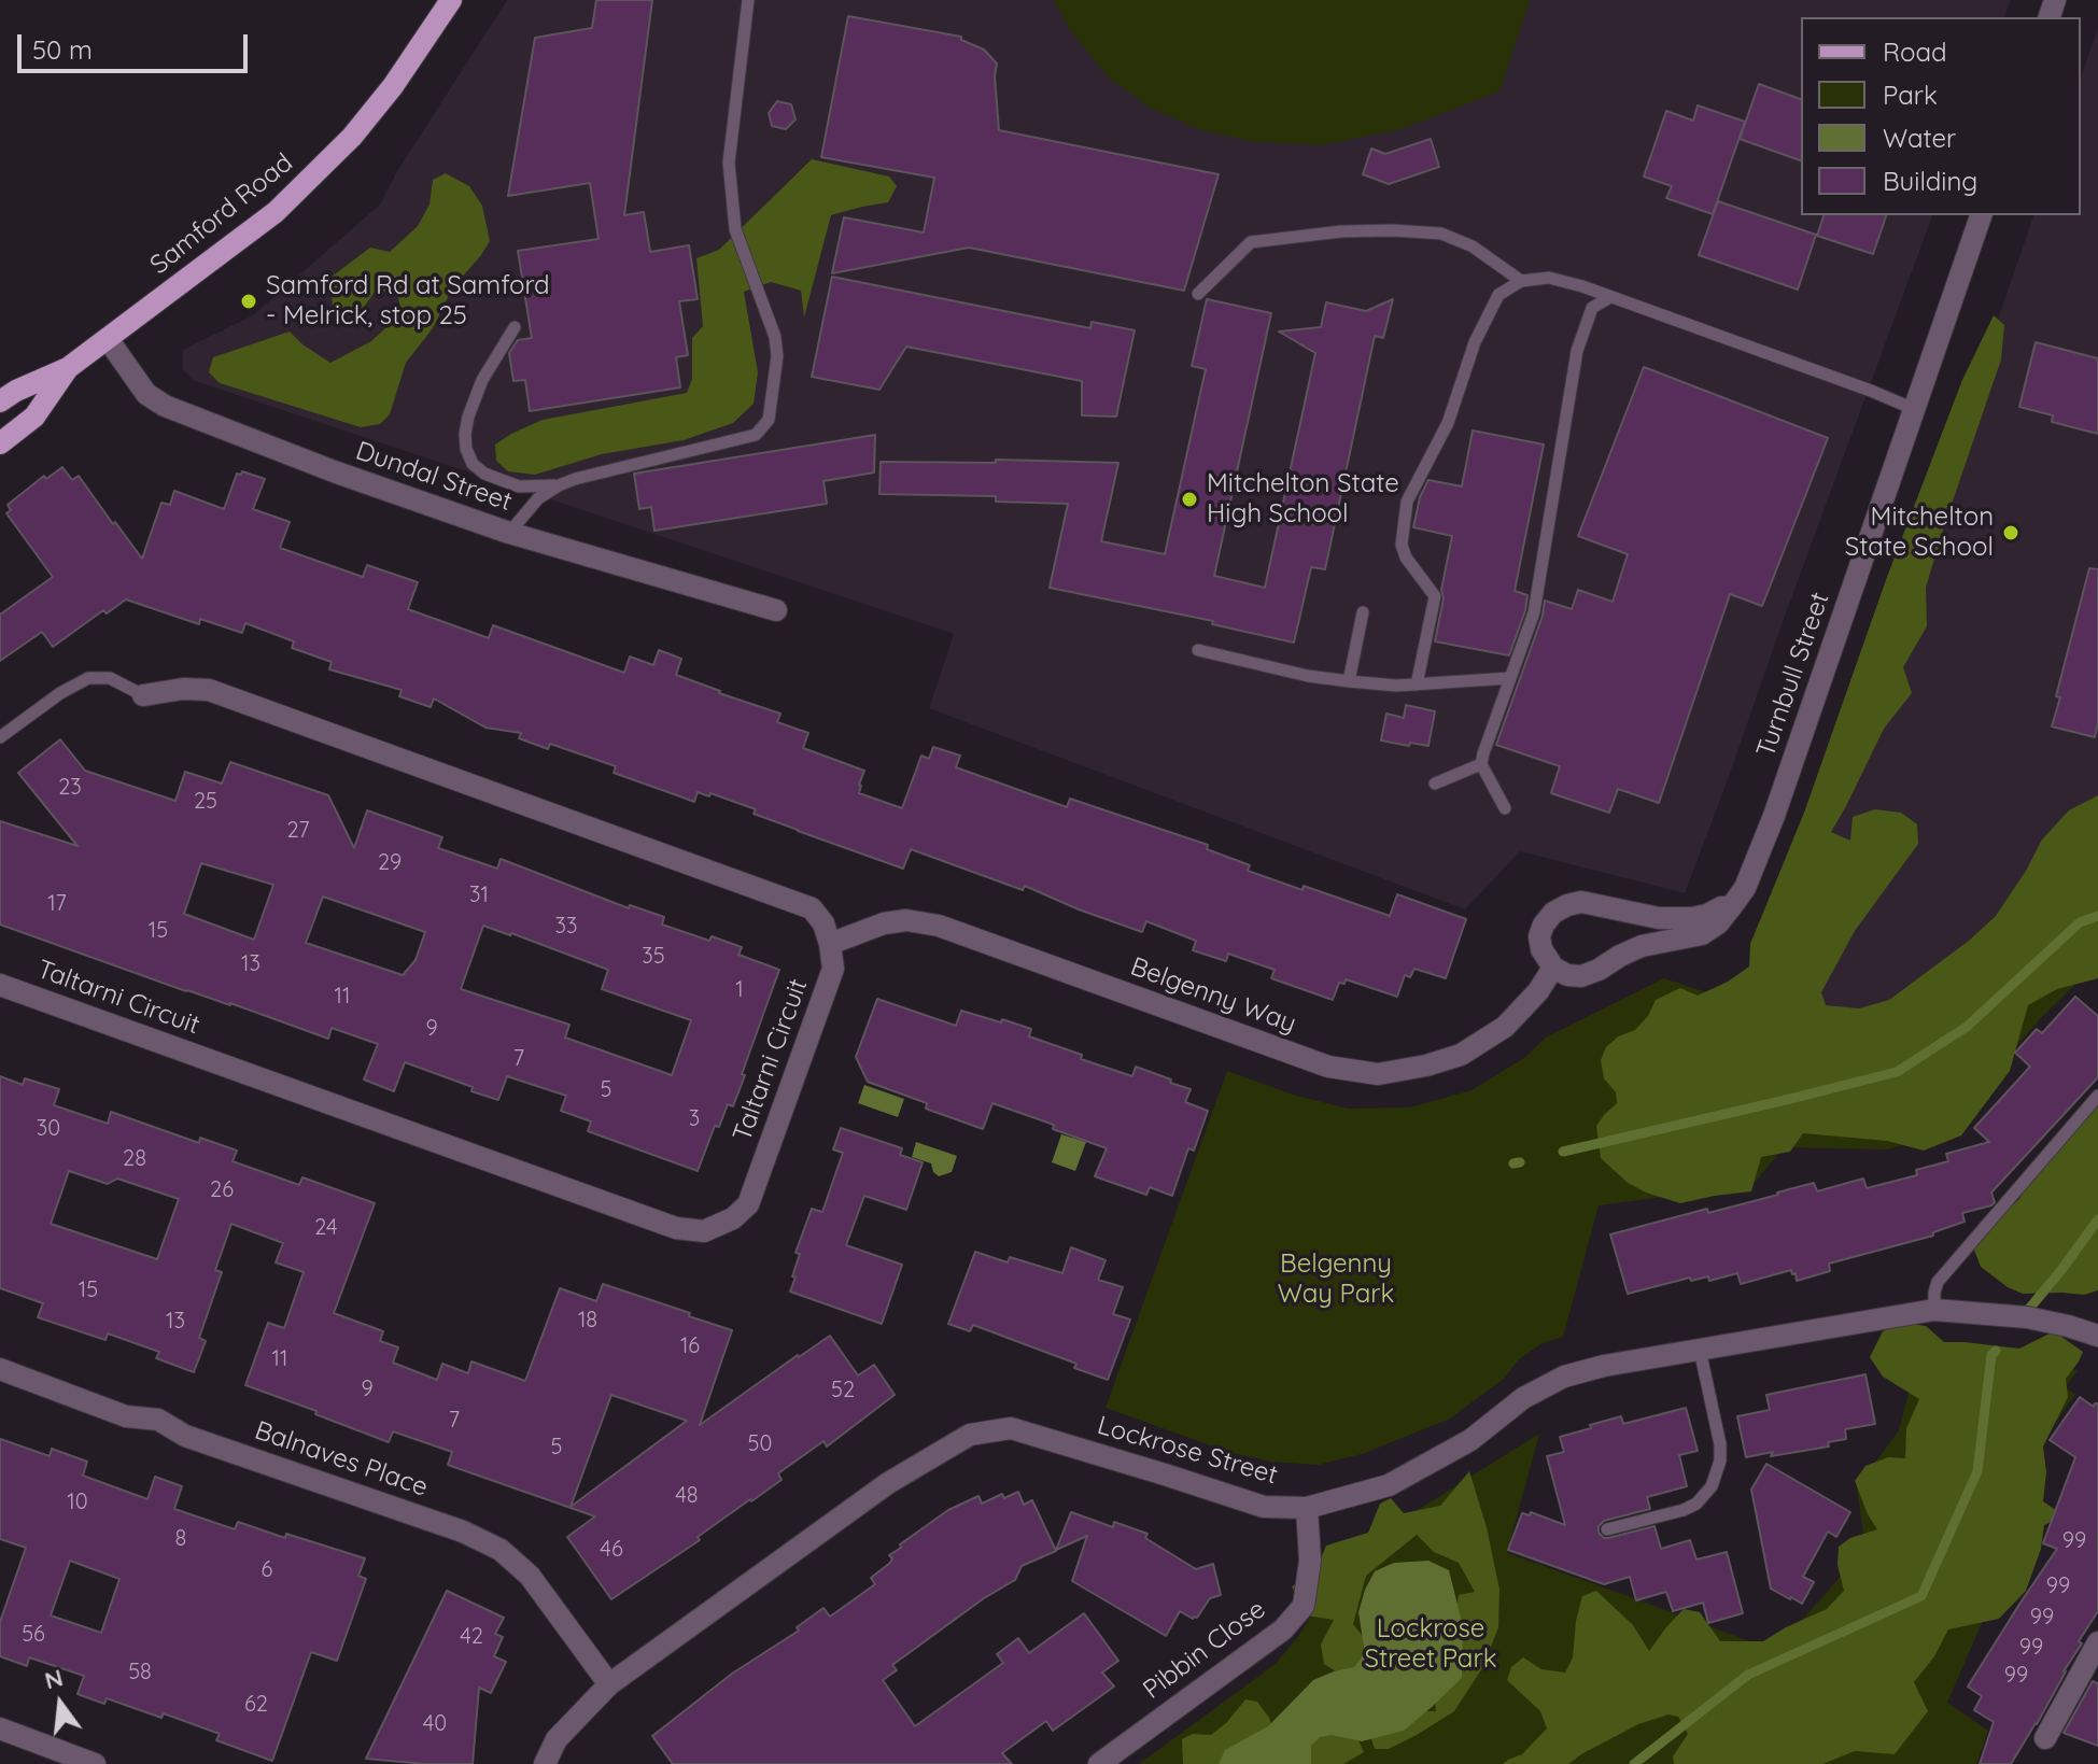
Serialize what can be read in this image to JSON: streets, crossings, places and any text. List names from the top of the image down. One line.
{"streets":{"main road":["Samford Road"],"street":["Dundal Street","Turnbull Street","Belgenny Way","Taltarni Circuit","Lockrose Street","Balnaves Place","Pibbin Close"]},"crossings":[["Samford Road","Dundal Street"],["Turnbull Street","Belgenny Way"],["Belgenny Way","Taltarni Circuit"],["Lockrose Street","Balnaves Place"],["Lockrose Street","Pibbin Close"]],"parks":["Belgenny Way Park","Lockrose Street Park"],"places":["Samford Rd at Samford - Melrick, stop 25","Mitchelton State High School","Mitchelton State School"],"house_numbers":["23","25","27","29","31","17","33","15","35","13","1","11","9","7","5","3","30","28","26","24","15","18","13","16","11","9","52","7","50","5","48","10","8","99","46","6","99","99","56","42","99","58","99","62","40"],"legend":["Road","Park","Water","Building"],"scale_bar":"50 m","north":"top"}
